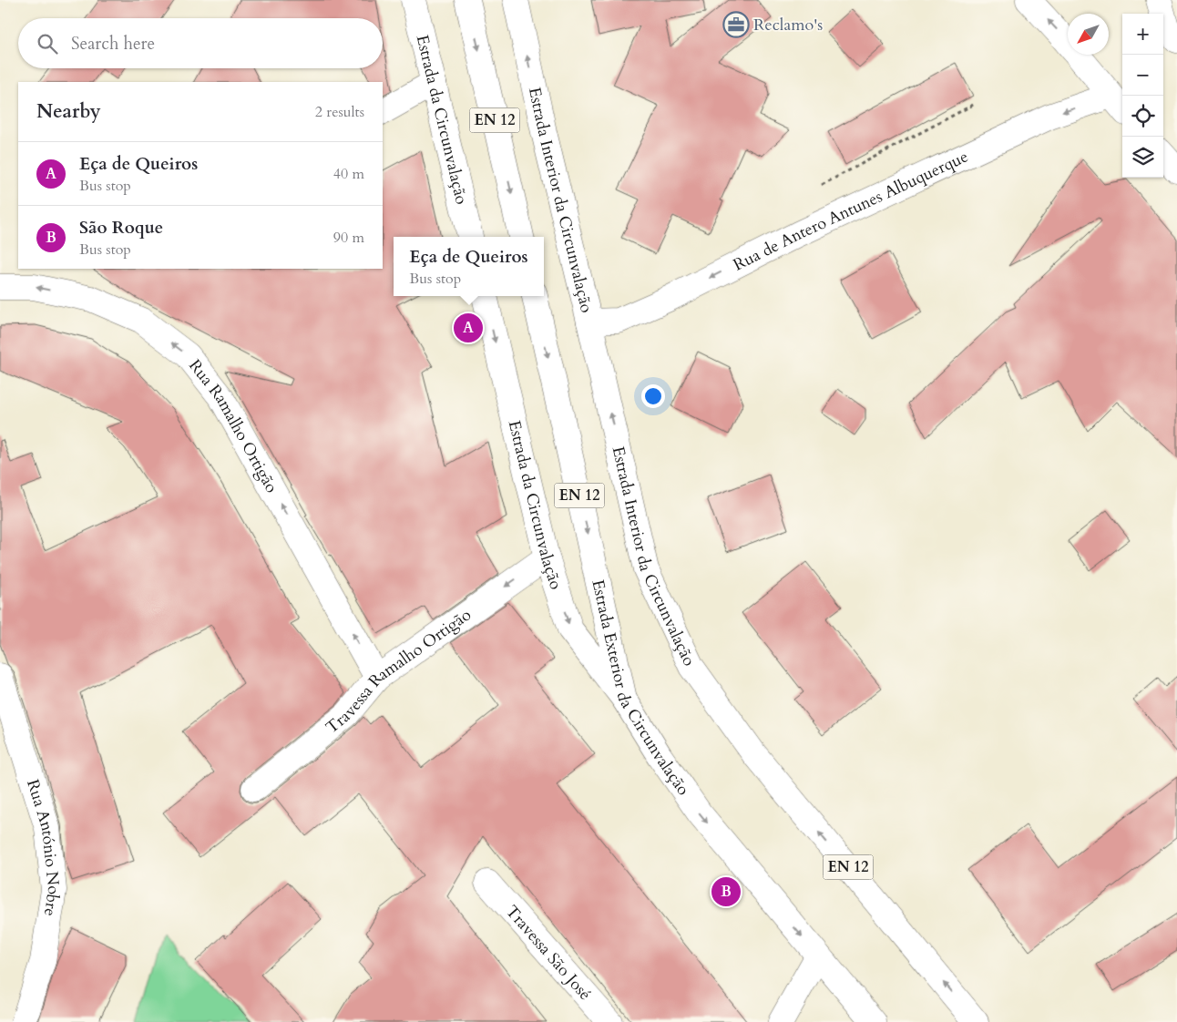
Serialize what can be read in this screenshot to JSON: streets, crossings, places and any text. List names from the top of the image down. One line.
{"streets":{"street":["Estrada da Circunvalação","EN 12","Estrada Interior da Circunvalação","Rua de Antero Antunes Albuquerque","Rua Ramalho Ortigão","Travessa Ramalho Ortigão","Estrada Exterior da Circunvalação","Rua António Nobre","Travessa São José"]},"crossings":[["Estrada da Circunvalação","Travessa Ramalho Ortigão"],["Estrada da Circunvalação","Estrada Exterior da Circunvalação"],["Estrada Interior da Circunvalação","Rua de Antero Antunes Albuquerque"],["Rua Ramalho Ortigão","Travessa Ramalho Ortigão"]],"one_way":["Estrada da Circunvalação","Estrada Interior da Circunvalação","Rua de Antero Antunes Albuquerque","Rua Ramalho Ortigão","Travessa Ramalho Ortigão","Estrada Exterior da Circunvalação"],"places":{"office":["Reclamo's"]},"north":"bottom left","page":{"map_buttons":["+","−"],"search":"Search here","heading":["Nearby","2 results"],"list":[{"mark":"A","name":"Eça de Queiros","note":"Bus stop","value":"40 m"},{"mark":"B","name":"São Roque","note":"Bus stop","value":"90 m"}],"popup":["Eça de Queiros","Bus stop"],"pins":["A","B"]}}
